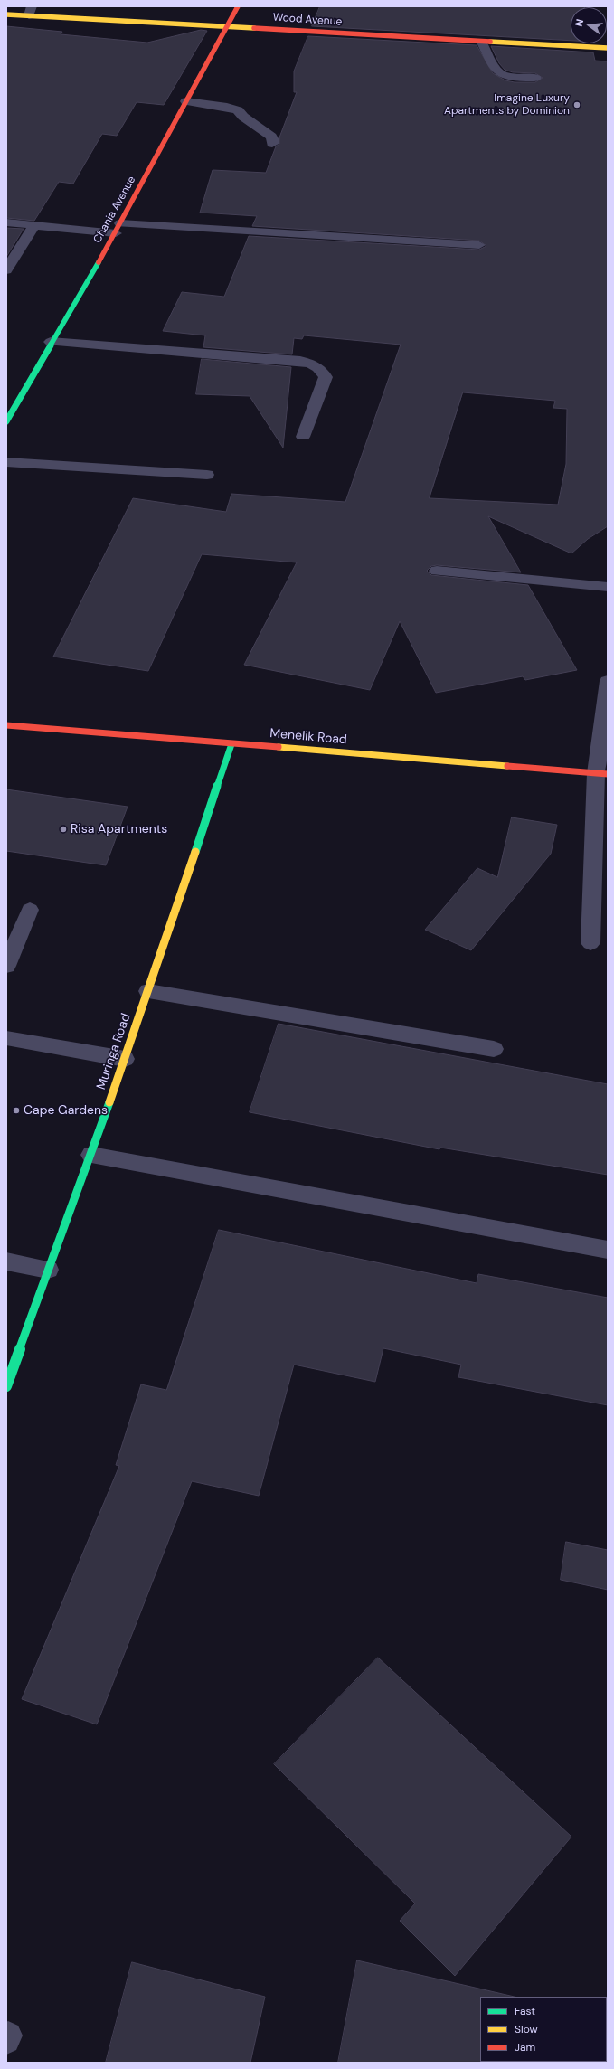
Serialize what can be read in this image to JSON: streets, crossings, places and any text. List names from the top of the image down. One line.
{"streets":{"street":["Wood Avenue","Chania Avenue","Menelik Road","Muringa Road"]},"crossings":[["Wood Avenue","Chania Avenue"],["Menelik Road","Muringa Road"]],"places":["Imagine Luxury Apartments by Dominion","Risa Apartments","Cape Gardens"],"legend":["Fast","Slow","Jam"],"north":"left"}
